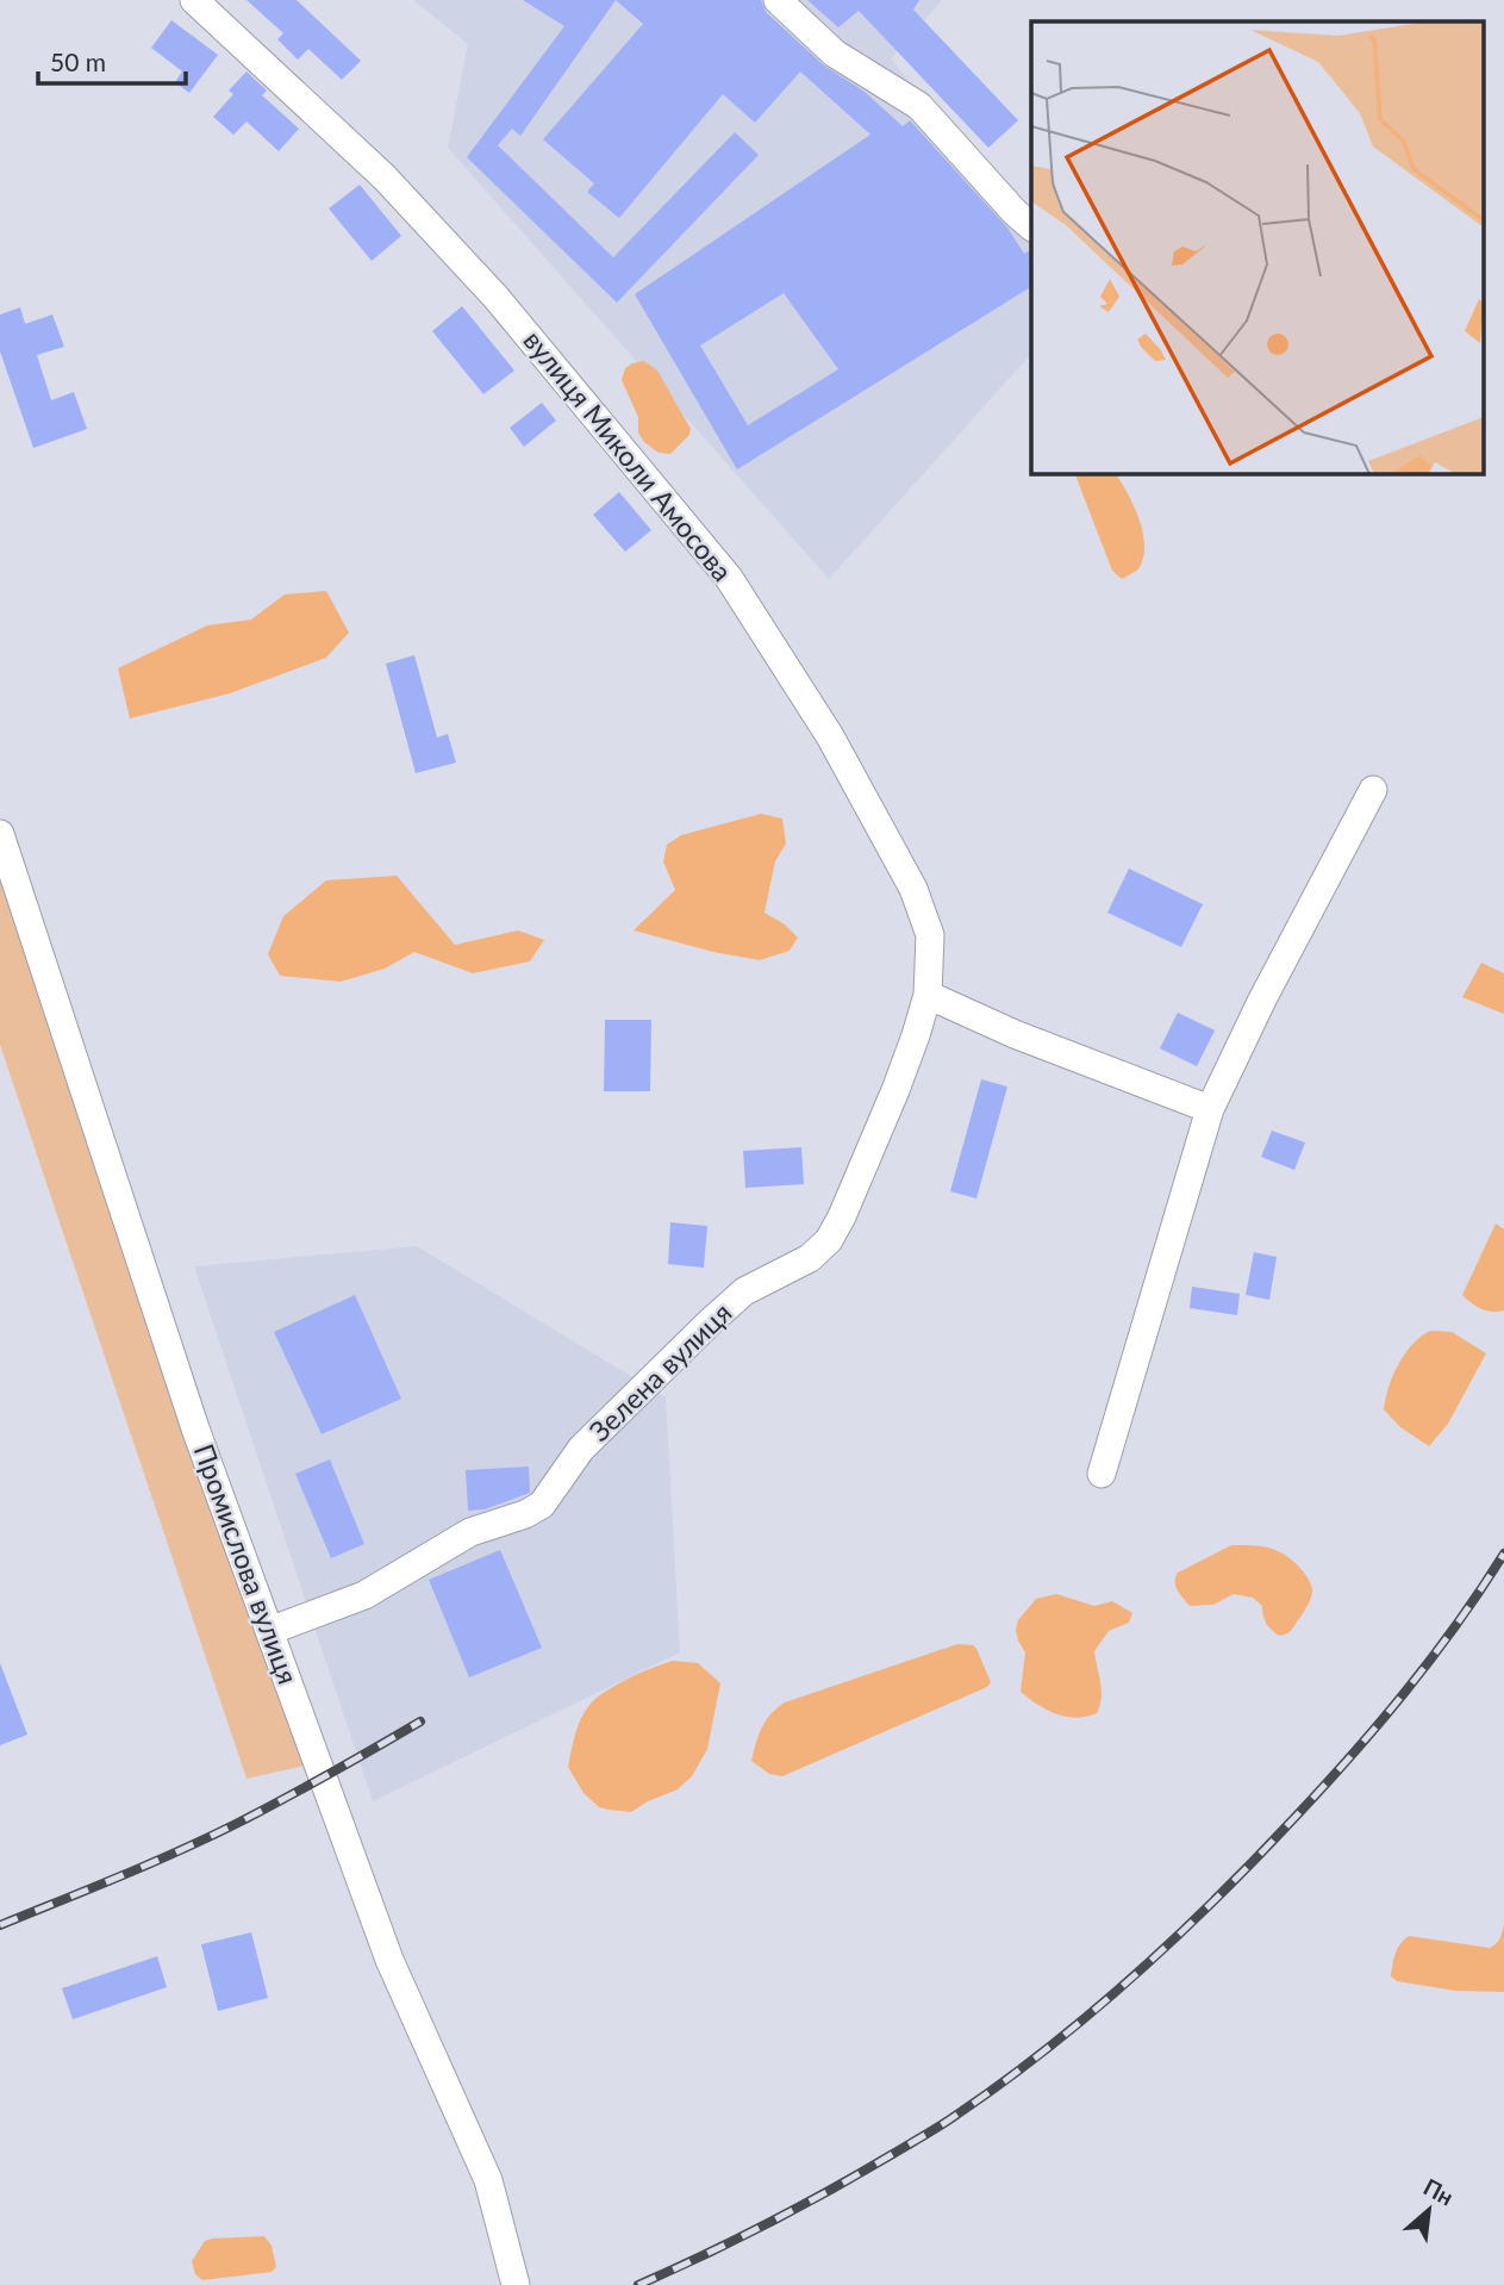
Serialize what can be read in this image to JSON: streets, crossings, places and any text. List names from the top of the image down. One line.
{"streets":{"street":["вулиця Миколи Амосова","Зелена вулиця","Промислова вулиця"]},"crossings":[["вулиця Миколи Амосова","Зелена вулиця"],["Зелена вулиця","Промислова вулиця"]],"scale_bar":"50 m","north":"top right"}
